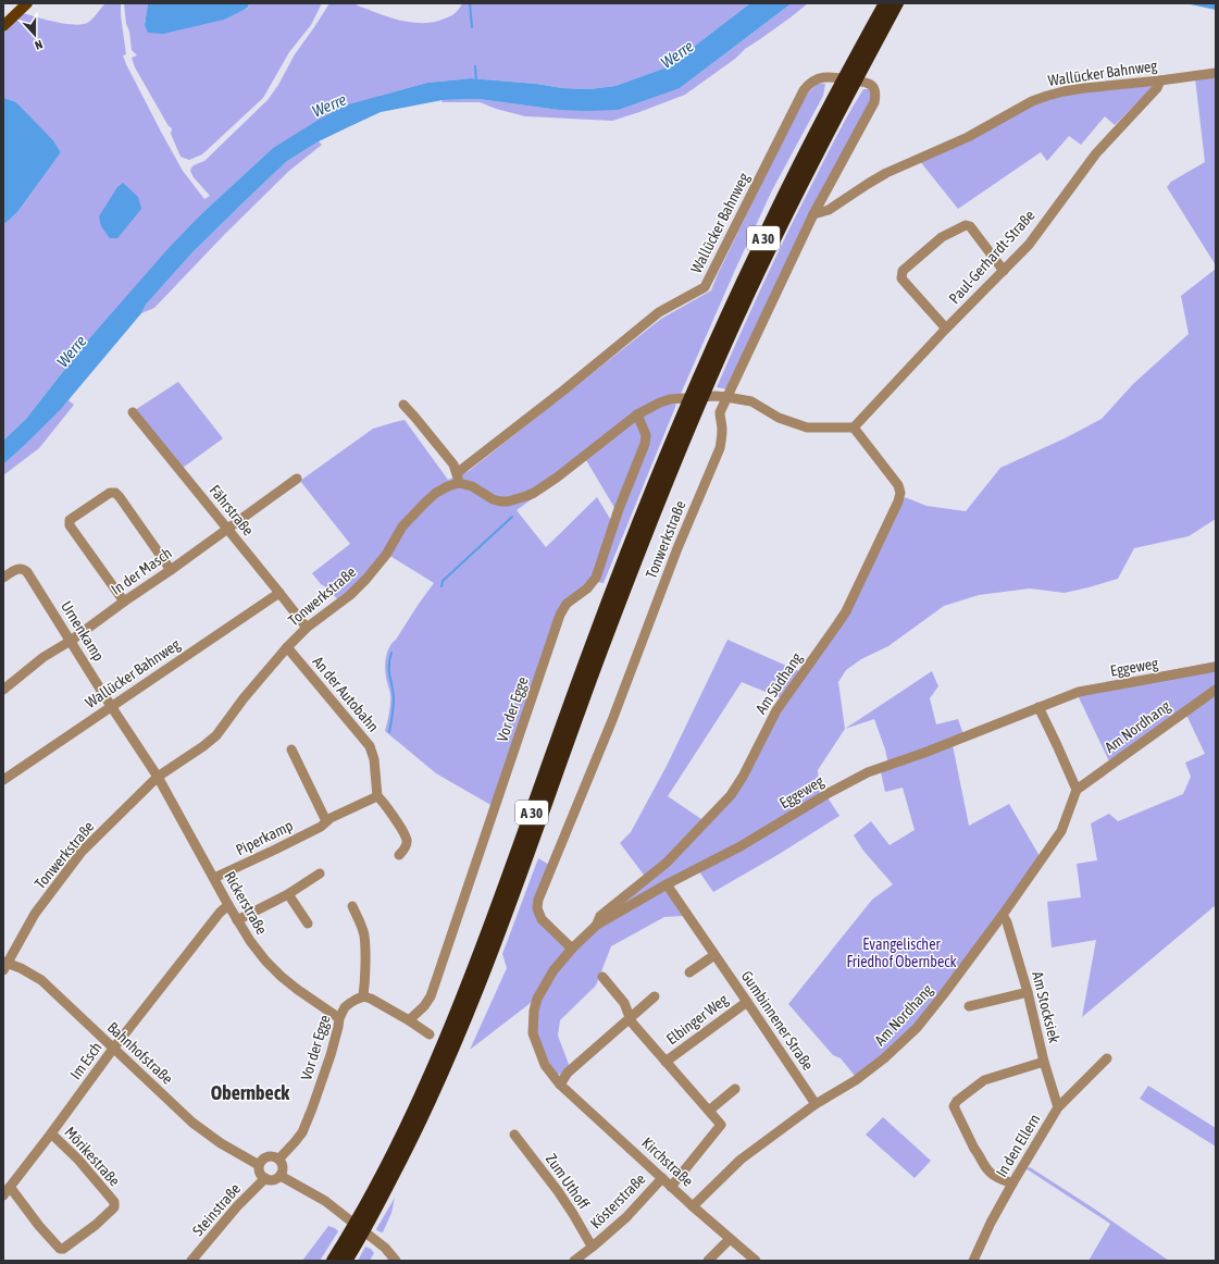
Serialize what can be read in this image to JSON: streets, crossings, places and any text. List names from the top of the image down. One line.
{"streets":{"highway":["A 30"],"street":["Wallücker Bahnweg","Paul-Gerhardt-Straße","Fährstraße","Tonwerkstraße","In der Masch","Urnenkamp","Eggeweg","Am Südhang","An der Autobahn","Vor der Egge","Am Nordhang","Piperkamp","Rickerstraße","Am Stocksiek","Elbinger Weg","Gumbinnener Straße","Bahnhofstraße","Im Esch","In den Ellern","Mörikestraße","Kirchstraße","Zum Uthoff","Kösterstraße","Steinstraße"]},"crossings":[["Wallücker Bahnweg","Paul-Gerhardt-Straße"],["Wallücker Bahnweg","Fährstraße"],["Wallücker Bahnweg","Tonwerkstraße"],["Wallücker Bahnweg","Urnenkamp"],["Paul-Gerhardt-Straße","Am Südhang"],["Fährstraße","Tonwerkstraße"],["Fährstraße","In der Masch"],["Tonwerkstraße","Urnenkamp"],["Tonwerkstraße","Eggeweg"],["Tonwerkstraße","An der Autobahn"],["Tonwerkstraße","Rickerstraße"],["Tonwerkstraße","Bahnhofstraße"],["In der Masch","Urnenkamp"],["Urnenkamp","Rickerstraße"],["Eggeweg","Am Südhang"],["Eggeweg","Gumbinnener Straße"],["Eggeweg","Kirchstraße"],["An der Autobahn","Piperkamp"],["Vor der Egge","Rickerstraße"],["Vor der Egge","Bahnhofstraße"],["Vor der Egge","Steinstraße"],["Am Nordhang","Am Stocksiek"],["Am Nordhang","Gumbinnener Straße"],["Am Nordhang","Kirchstraße"],["Piperkamp","Rickerstraße"],["Rickerstraße","Im Esch"],["Am Stocksiek","In den Ellern"],["Elbinger Weg","Gumbinnener Straße"],["Bahnhofstraße","Im Esch"],["Bahnhofstraße","Steinstraße"],["Im Esch","Mörikestraße"],["Kirchstraße","Kösterstraße"],["Zum Uthoff","Kösterstraße"]],"districts":["Obernbeck"],"water":["Werre"],"parks":["Evangelischer Friedhof Obernbeck"],"north":"bottom"}
